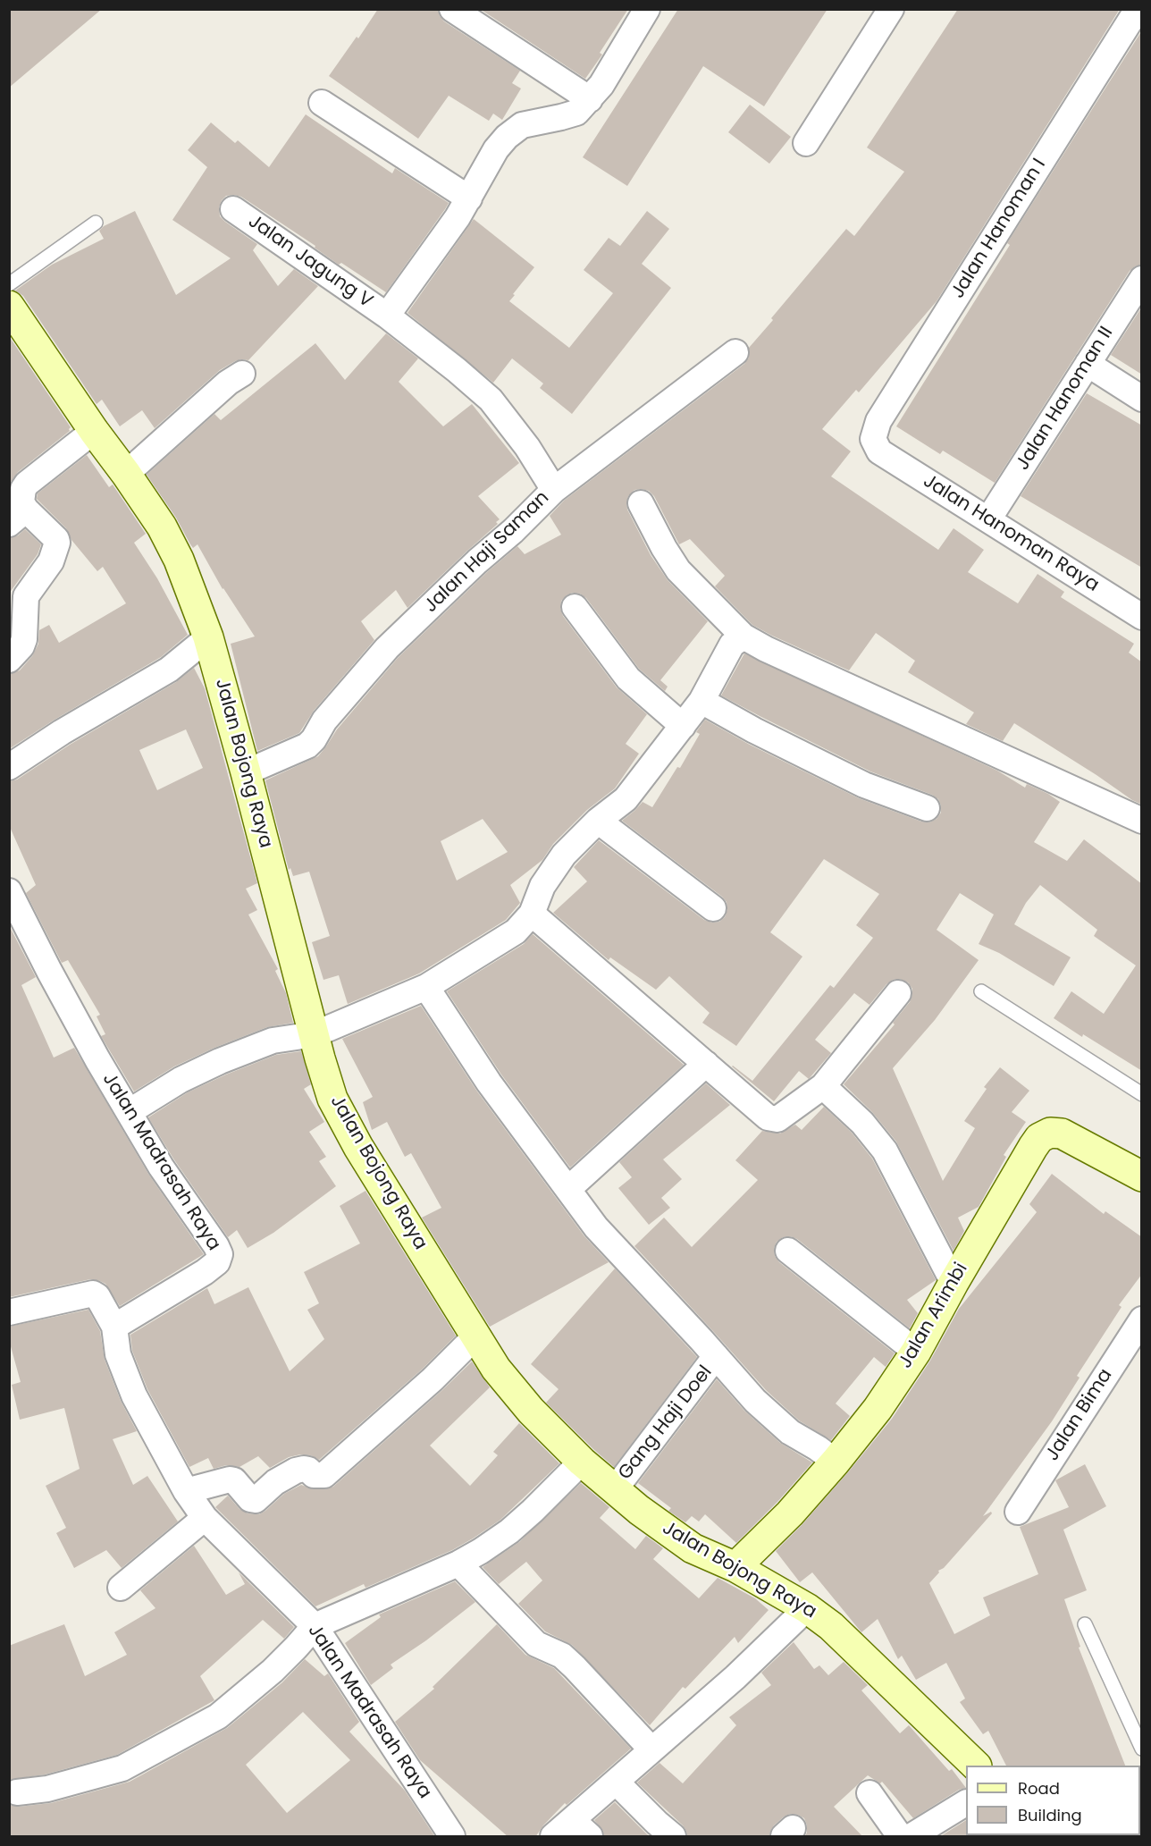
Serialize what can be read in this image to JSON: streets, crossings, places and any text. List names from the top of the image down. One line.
{"streets":{"street":["Jalan Hanoman I","Jalan Jagung V","Jalan Hanoman II","Jalan Hanoman Raya","Jalan Haji Saman","Jalan Bojong Raya","Jalan Madrasah Raya","Jalan Arimbi","Jalan Bima","Gang Haji Doel"]},"crossings":[["Jalan Hanoman I","Jalan Hanoman Raya"],["Jalan Jagung V","Jalan Haji Saman"],["Jalan Hanoman II","Jalan Hanoman Raya"],["Jalan Haji Saman","Jalan Bojong Raya"],["Jalan Bojong Raya","Jalan Arimbi"],["Jalan Bojong Raya","Gang Haji Doel"]],"legend":["Road","Building"]}
